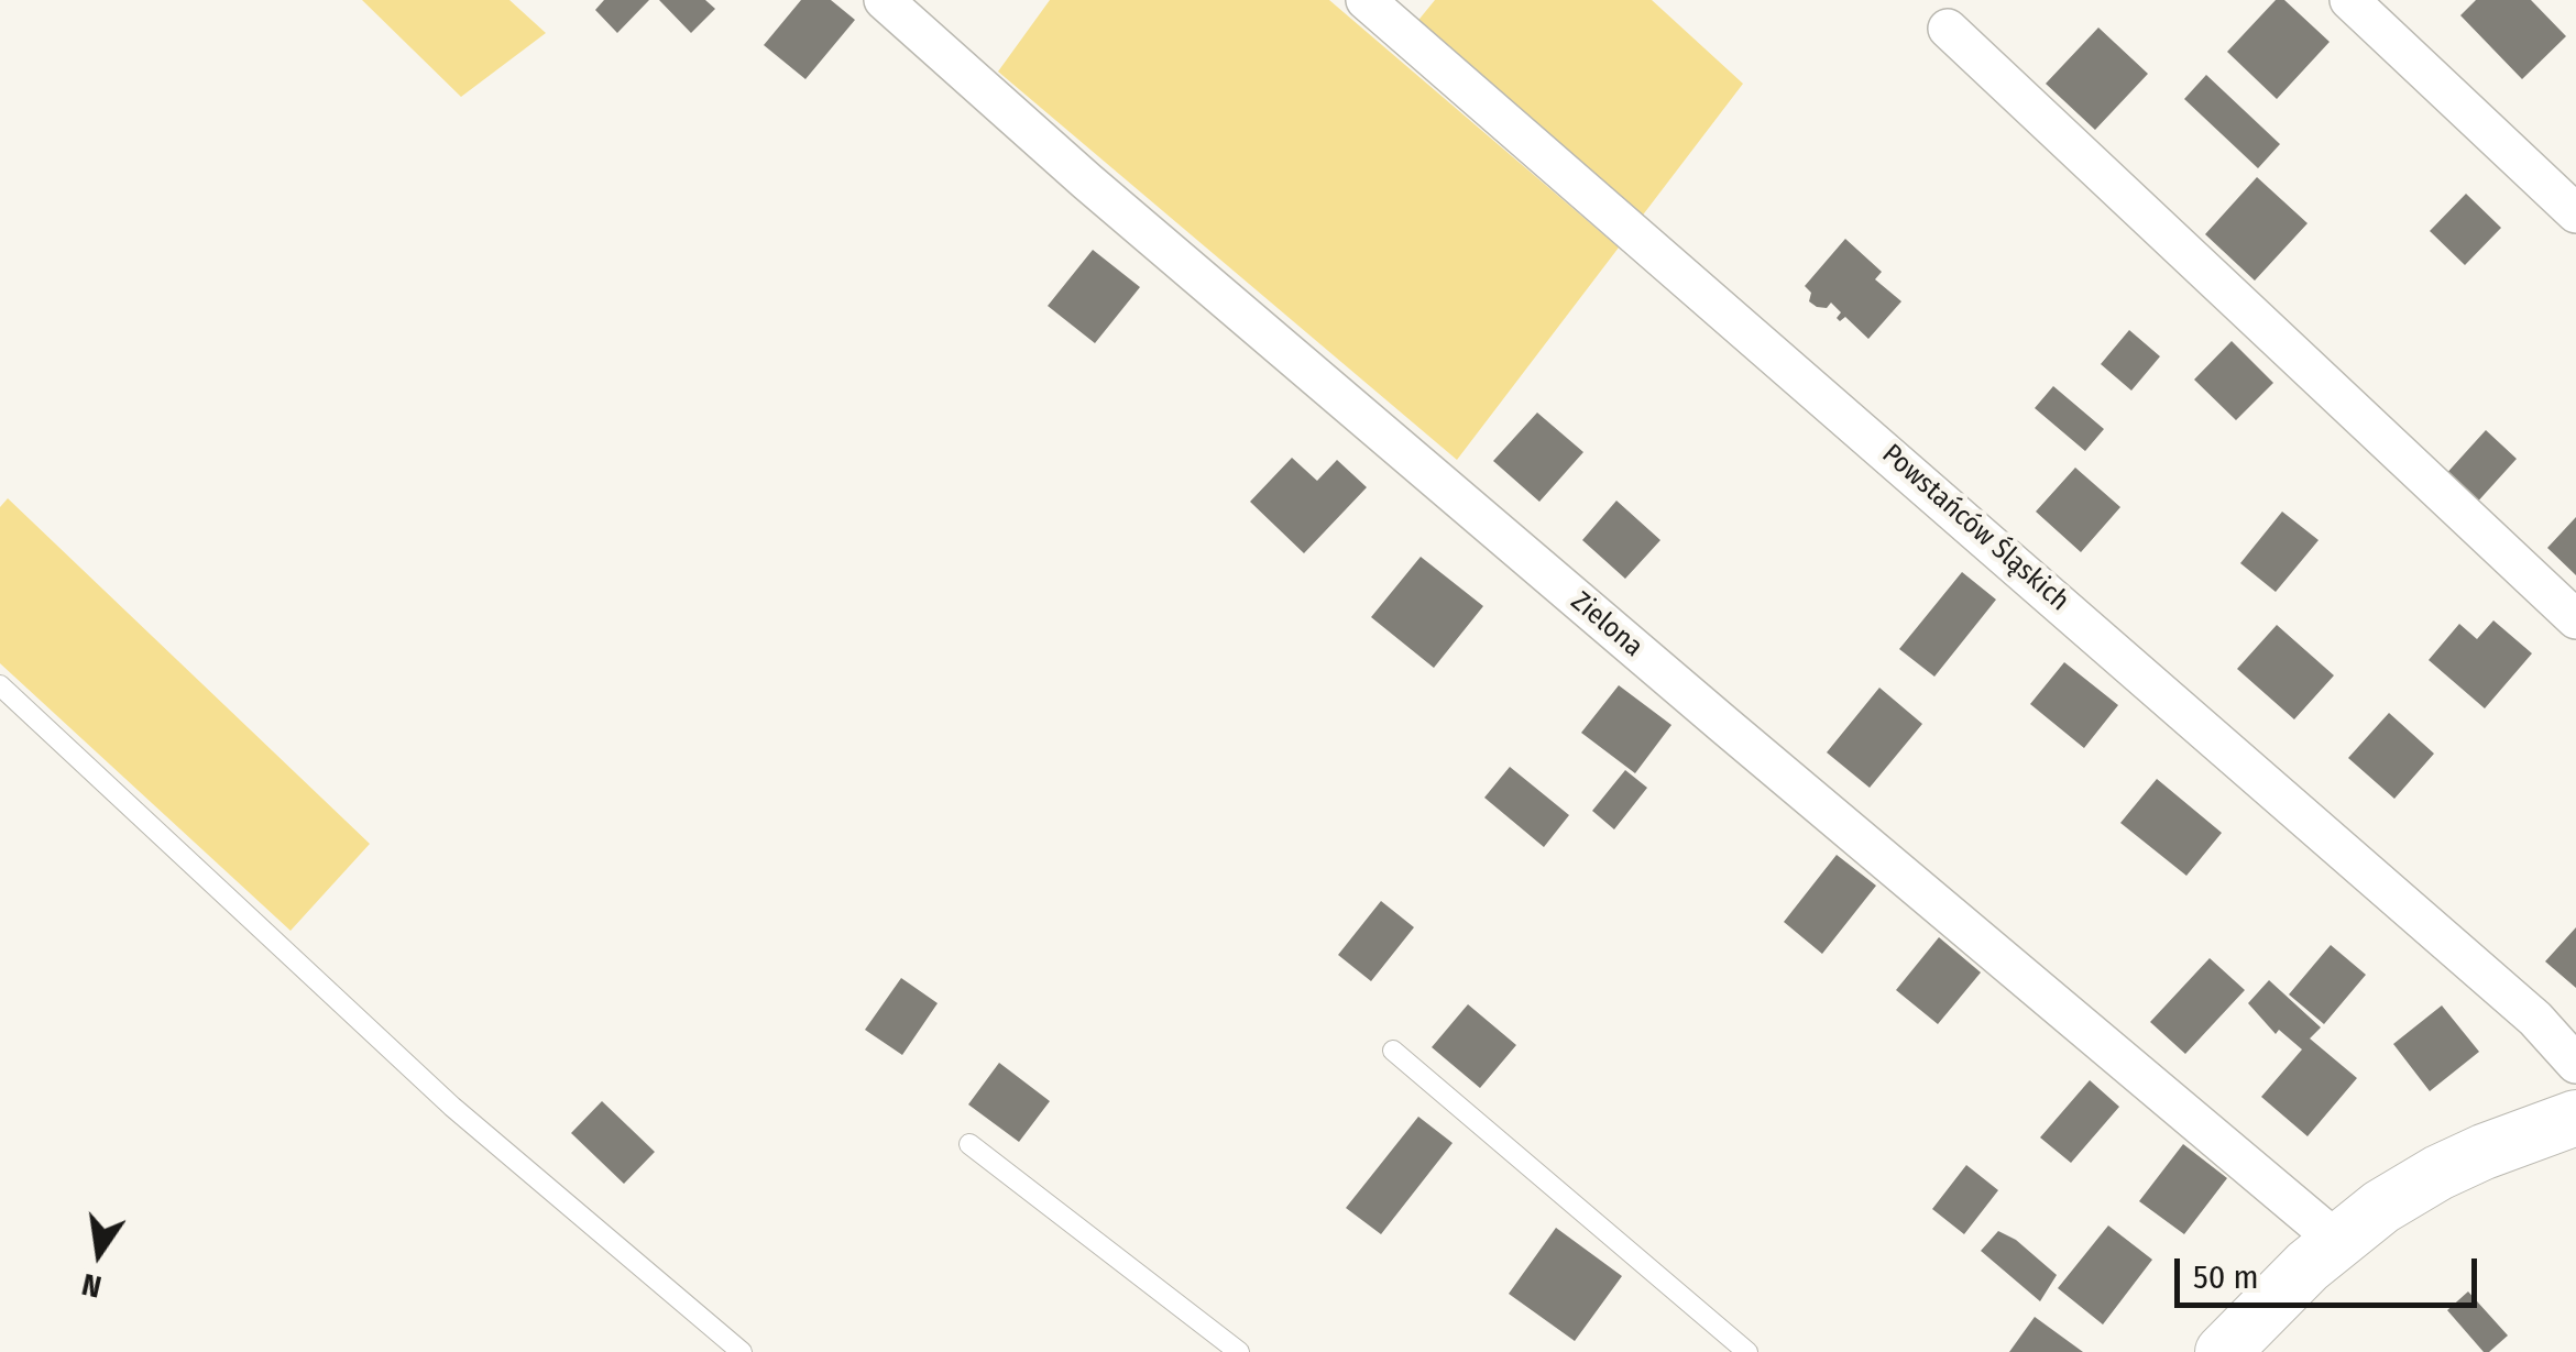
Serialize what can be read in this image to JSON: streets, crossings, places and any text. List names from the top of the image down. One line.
{"streets":{"street":["Powstańców Śląskich","Zielona"]},"scale_bar":"50 m","north":"bottom"}
